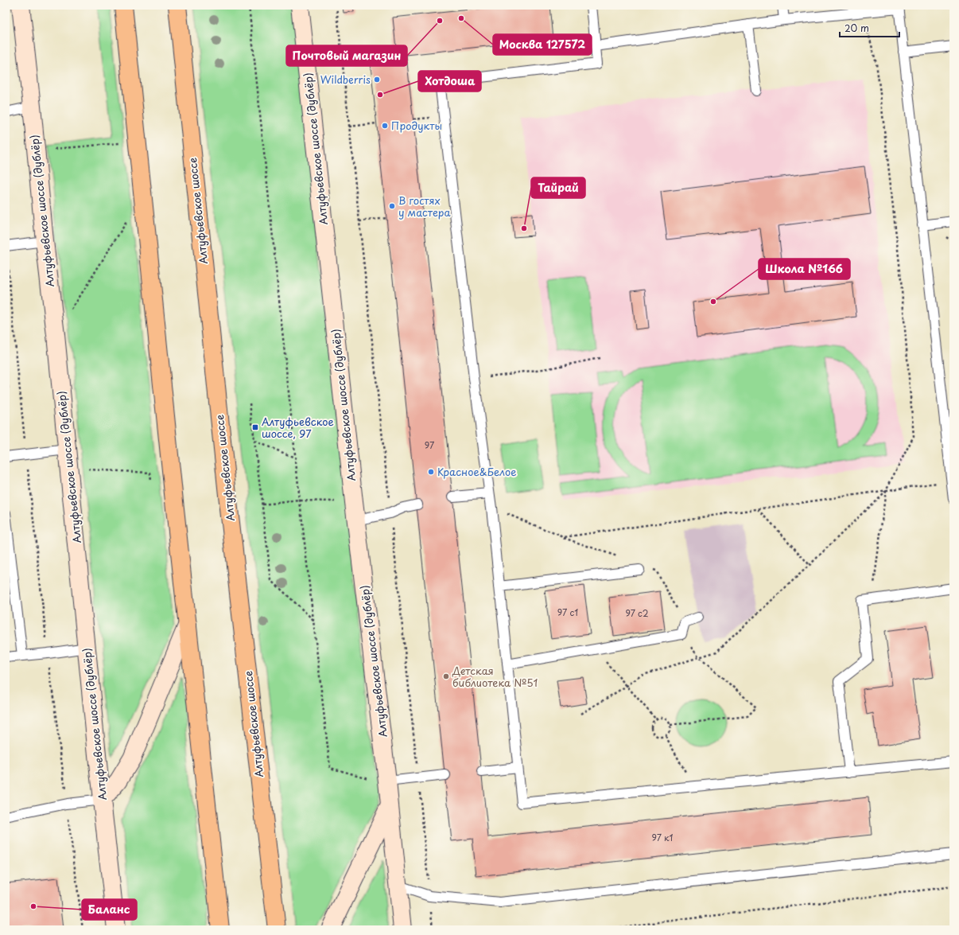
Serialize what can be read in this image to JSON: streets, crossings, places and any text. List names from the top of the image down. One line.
{"streets":{"main road":["Алтуфьевское шоссе"],"street":["Алтуфьевское шоссе (дублёр)"]},"places":{"other":["Москва 127572","Почтовый магазин","Wildberris","Хотдоша","Продукты","В гостях у мастера","Тайрай","Школа №166","Красное&Белое","Детская библиотека №51","Баланс"],"transit":["Алтуфьевское шоссе, 97"]},"house_numbers":["97","97 с1","97 с2","97 к1"],"scale_bar":"20 m"}
